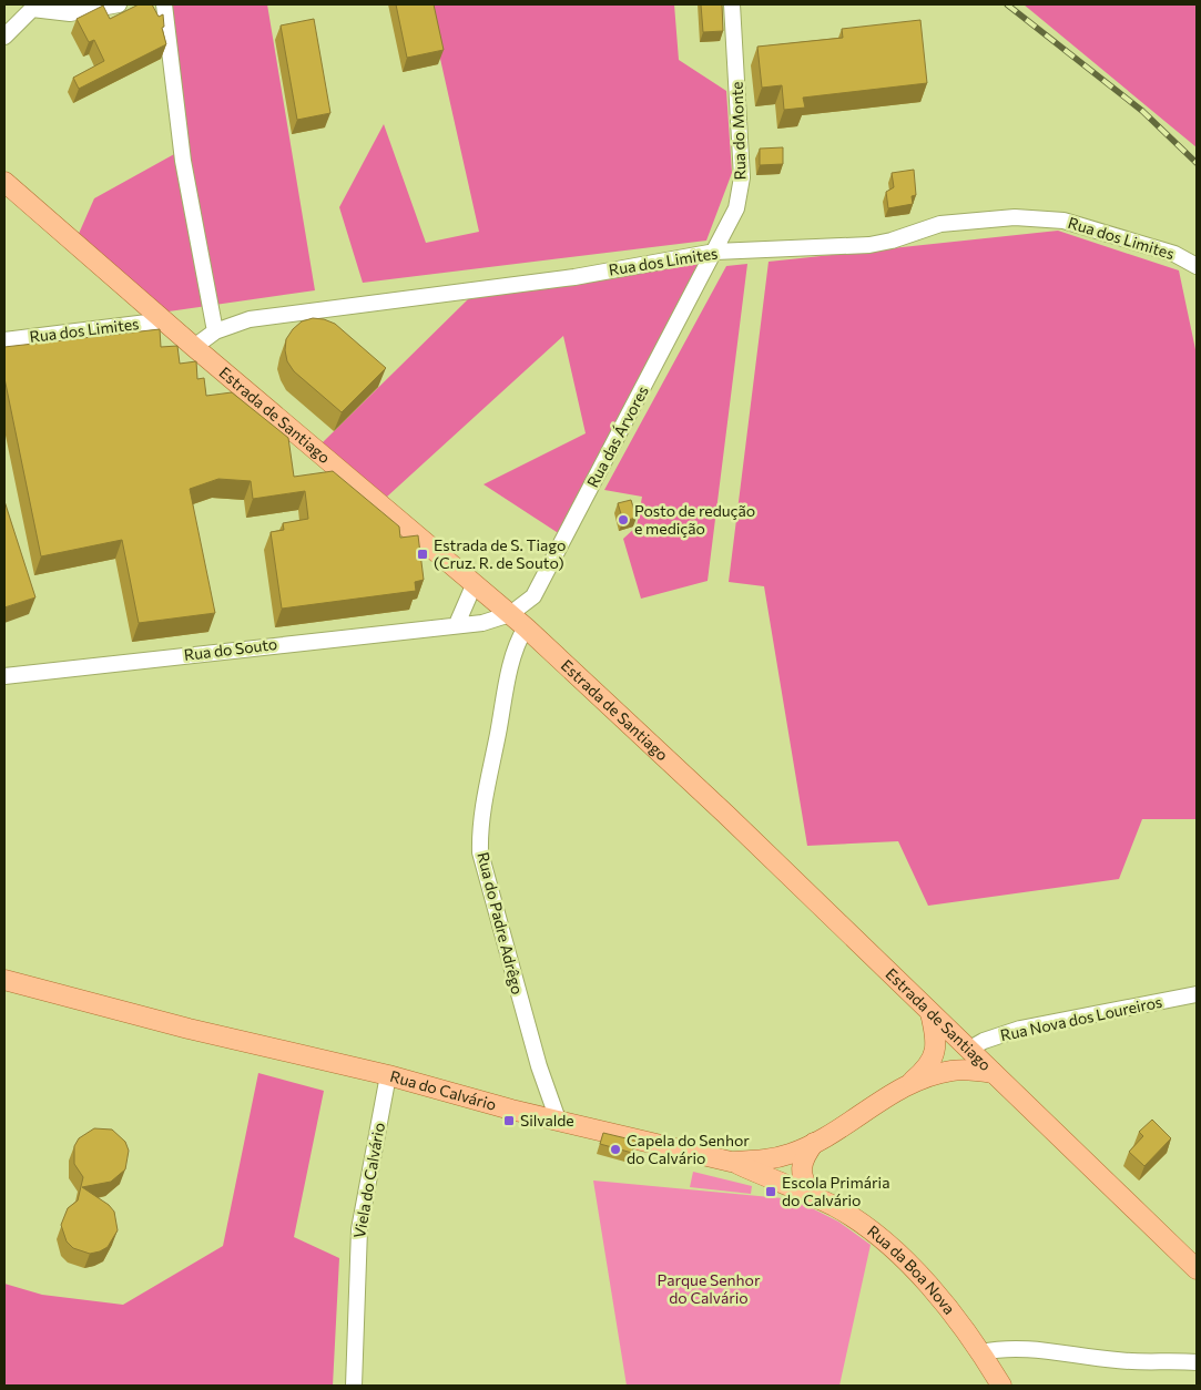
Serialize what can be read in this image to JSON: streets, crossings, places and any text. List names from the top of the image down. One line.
{"streets":{"main road":["Estrada de Santiago","Rua do Calvário","Rua da Boa Nova"],"street":["Rua do Monte","Rua dos Limites","Rua das Árvores","Rua do Souto","Rua do Padre Adrêgo","Rua Nova dos Loureiros","Viela do Calvário"]},"crossings":[["Rua do Monte","Rua dos Limites"],["Rua do Monte","Rua das Árvores"],["Rua dos Limites","Estrada de Santiago"],["Rua dos Limites","Rua das Árvores"],["Estrada de Santiago","Rua das Árvores"],["Estrada de Santiago","Rua do Souto"],["Estrada de Santiago","Rua do Padre Adrêgo"],["Estrada de Santiago","Rua Nova dos Loureiros"],["Rua das Árvores","Rua do Souto"],["Rua do Padre Adrêgo","Rua do Calvário"],["Rua do Calvário","Viela do Calvário"],["Rua do Calvário","Rua da Boa Nova"]],"parks":["Parque Senhor do Calvário"],"places":{"other":["Posto de redução e medição","Capela do Senhor do Calvário"],"transit":["Estrada de S. Tiago (Cruz. R. de Souto)","Silvalde","Escola Primária do Calvário"]}}
